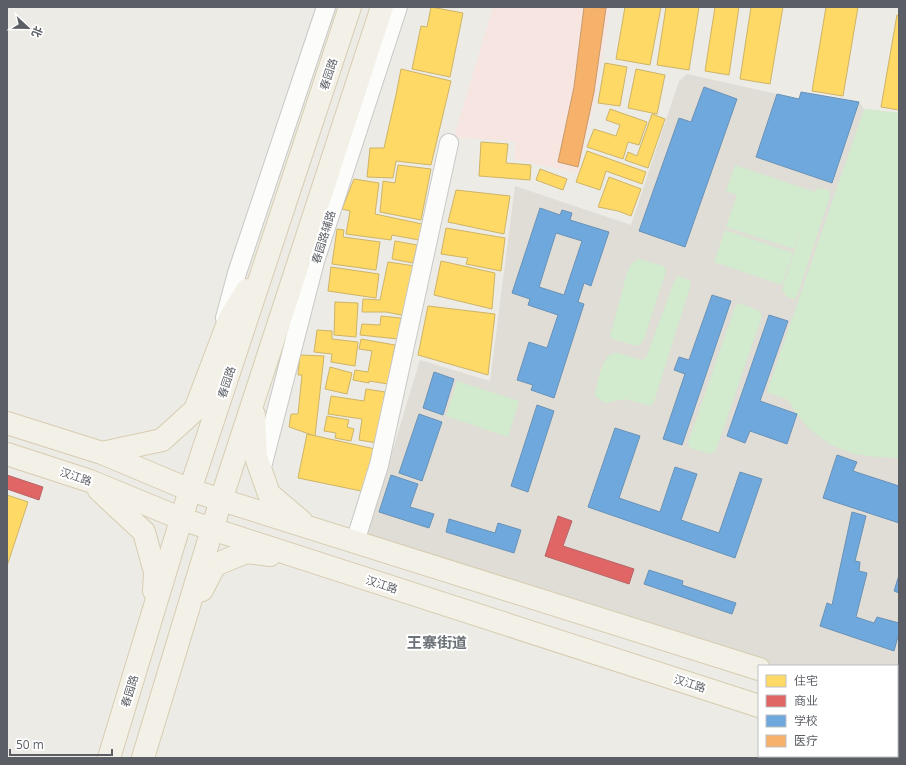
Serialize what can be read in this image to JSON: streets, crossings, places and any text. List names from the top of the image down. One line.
{"streets":{"main road":["春园路","汉江路"],"street":["春园路辅路"]},"crossings":[["春园路","汉江路"]],"districts":["王寨街道"],"legend":["住宅","商业","学校","医疗"],"scale_bar":"50 m","north":"right"}
